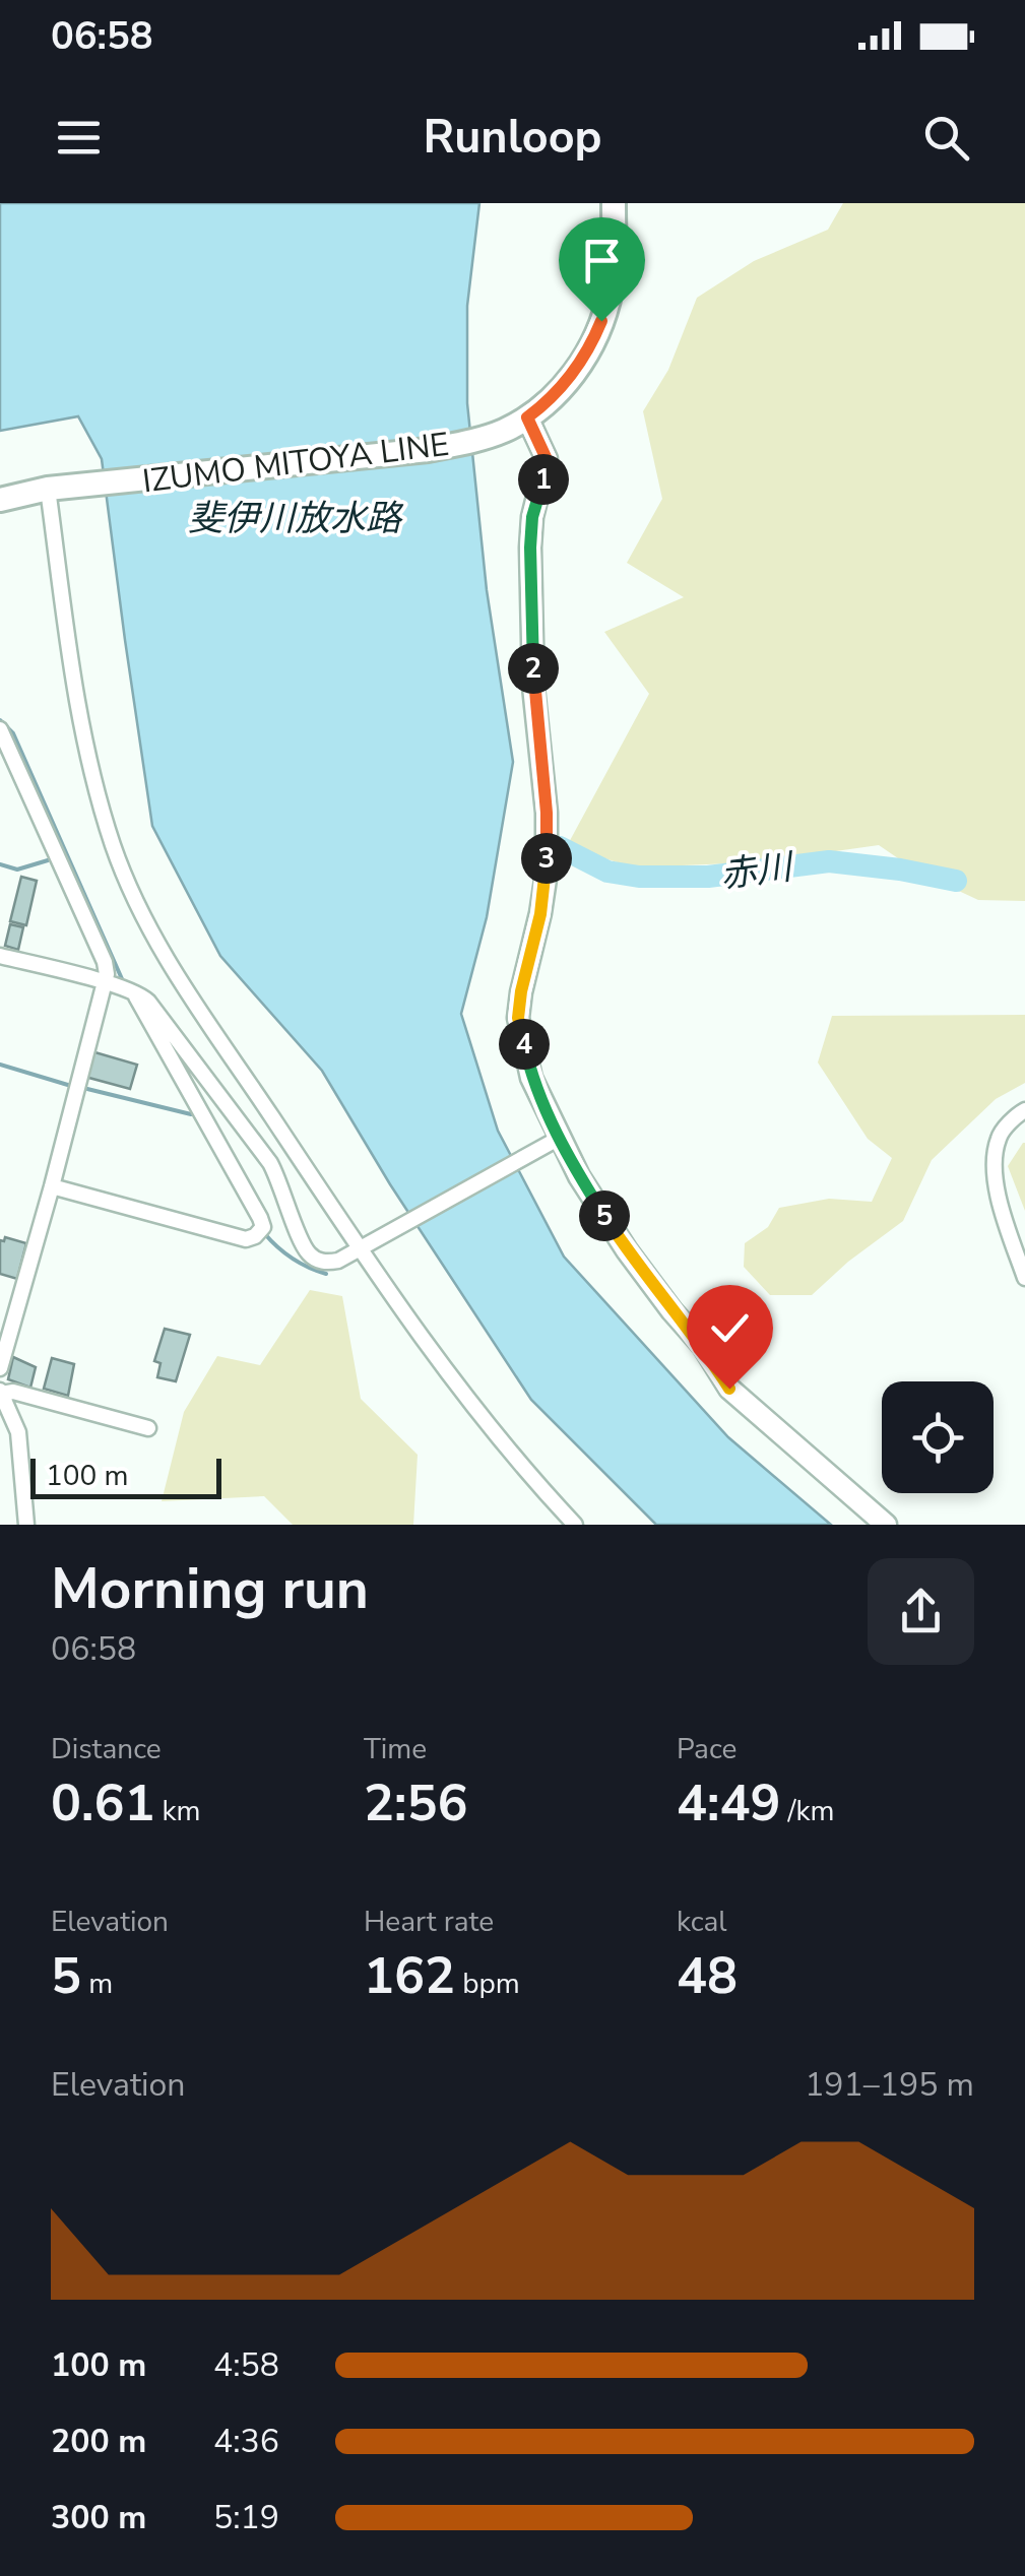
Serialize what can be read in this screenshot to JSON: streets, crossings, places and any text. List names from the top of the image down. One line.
{"streets":{"main road":["IZUMO MITOYA LINE"]},"water":["斐伊川放水路","赤川"],"scale_bar":"100 m","page":{"status":"06:58","header":"Runloop","pins":["1","2","3","4","5"],"scale":"100 m","heading":["Morning run","06:58"],"stats":[["Distance","0.61 km"],["Time","2:56"],["Pace","4:49 /km"],["Elevation","5 m"],["Heart rate","162 bpm"],["kcal","48"]],"chart":["Elevation","191–195 m"],"list":[{"name":"100 m","note":"4:58"},{"name":"200 m","note":"4:36"},{"name":"300 m","note":"5:19"}]}}
